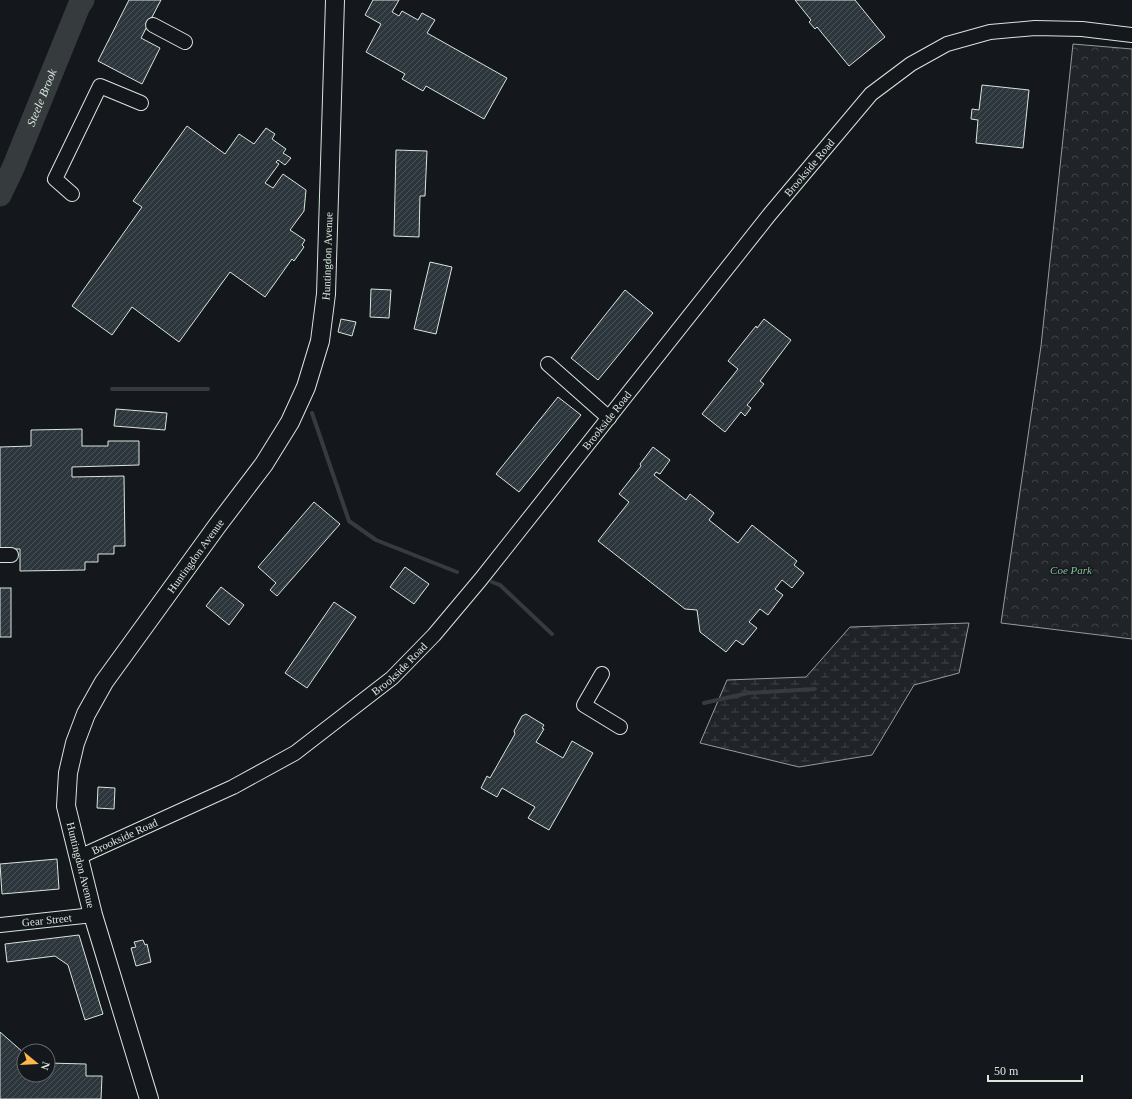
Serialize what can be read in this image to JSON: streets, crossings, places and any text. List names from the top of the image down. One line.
{"streets":{"main road":["Huntingdon Avenue"],"street":["Brookside Road","Gear Street"]},"crossings":[["Brookside Road","Huntingdon Avenue"],["Huntingdon Avenue","Gear Street"]],"water":["Steele Brook"],"parks":["Coe Park"],"scale_bar":"50 m","north":"right"}
